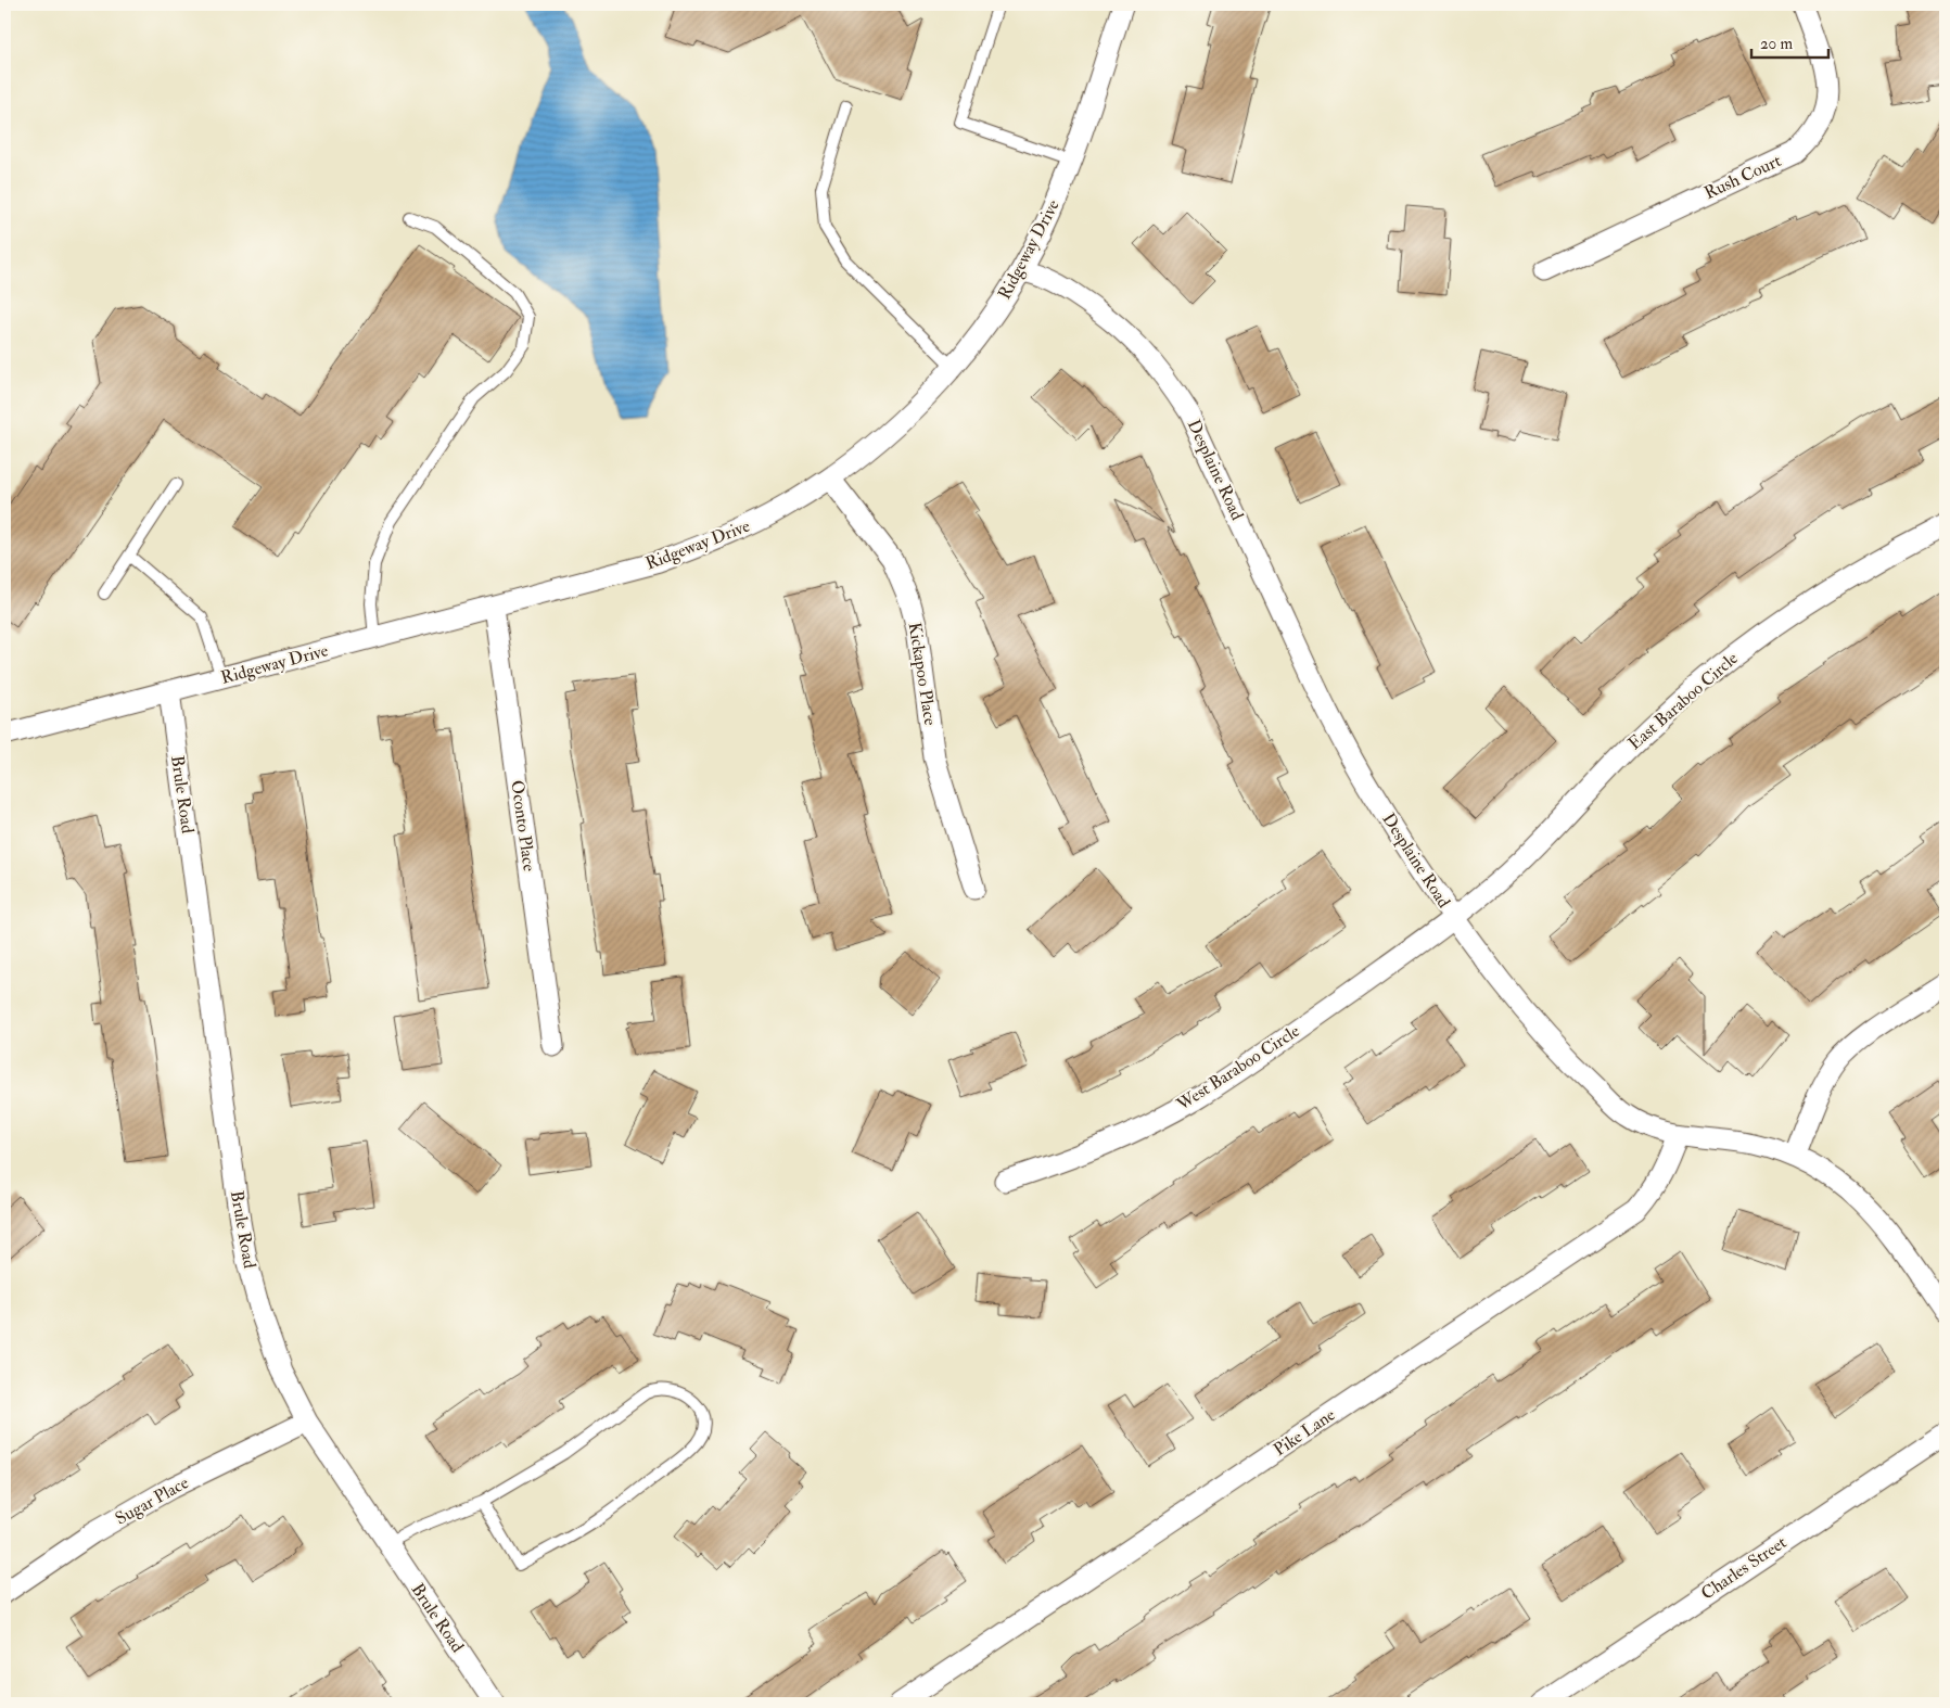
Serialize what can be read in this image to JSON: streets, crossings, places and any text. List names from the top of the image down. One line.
{"streets":{"street":["Rush Court","Ridgeway Drive","Desplaine Road","Kickapoo Place","East Baraboo Circle","Brule Road","Oconto Place","West Baraboo Circle","Pike Lane","Sugar Place","Charles Street"]},"crossings":[["Ridgeway Drive","Desplaine Road"],["Ridgeway Drive","Kickapoo Place"],["Ridgeway Drive","Brule Road"],["Ridgeway Drive","Oconto Place"],["Desplaine Road","East Baraboo Circle"],["Desplaine Road","West Baraboo Circle"],["Desplaine Road","Pike Lane"],["East Baraboo Circle","West Baraboo Circle"],["Brule Road","Sugar Place"]],"scale_bar":"20 m"}
